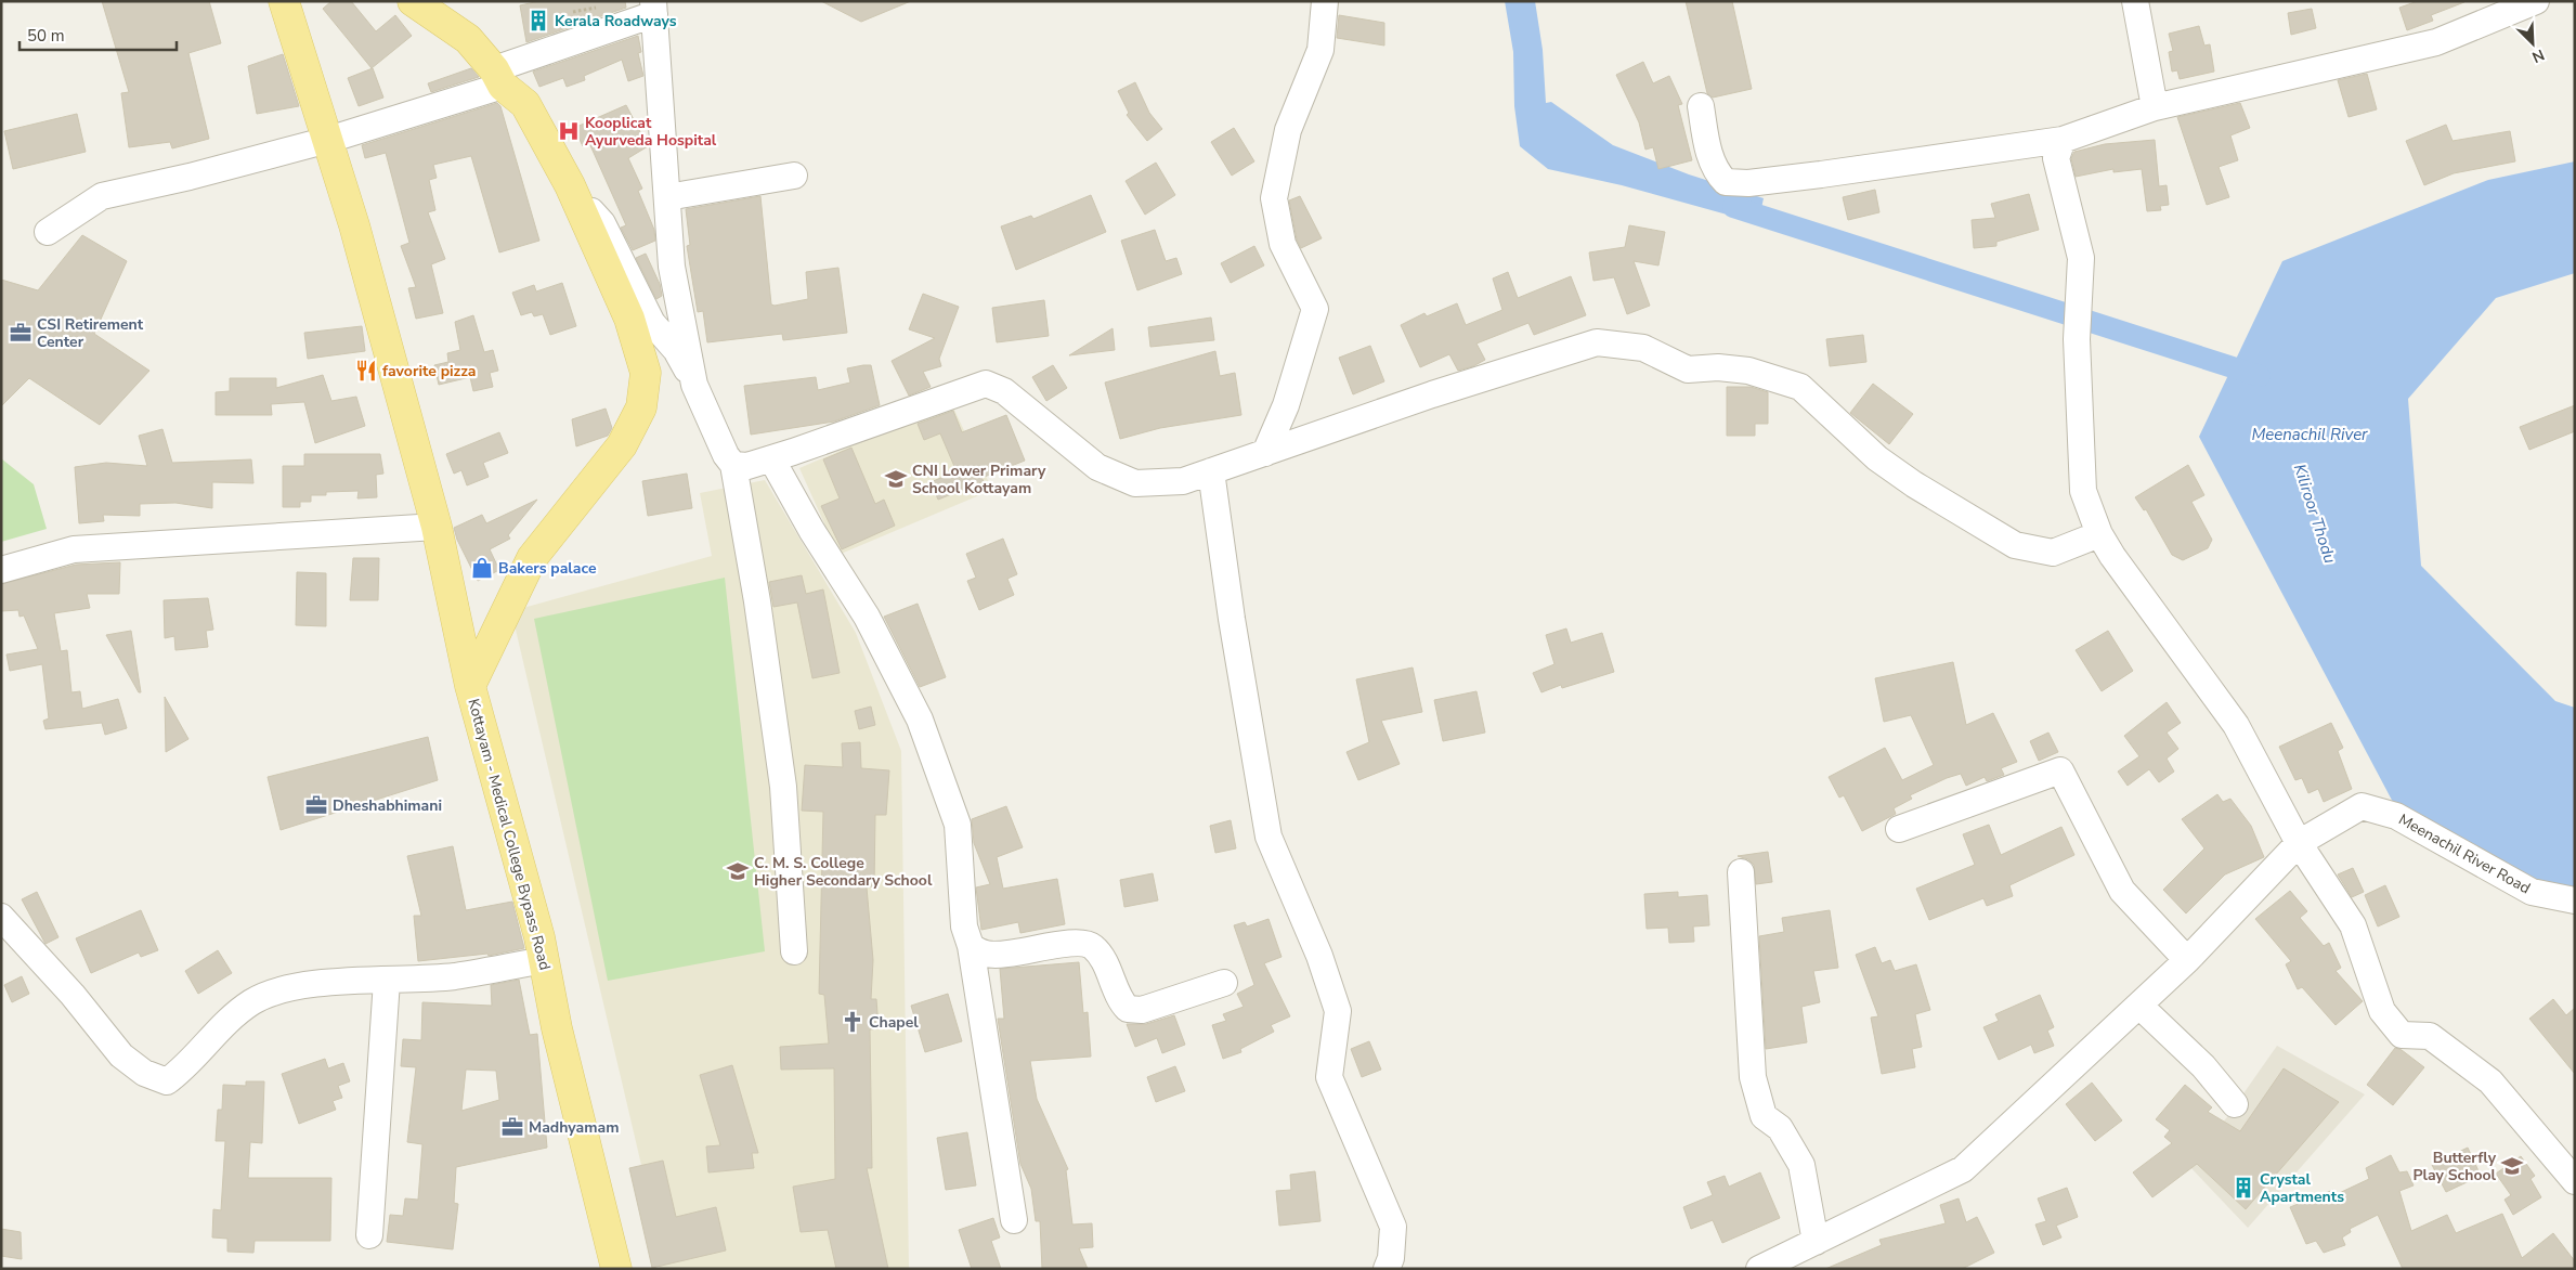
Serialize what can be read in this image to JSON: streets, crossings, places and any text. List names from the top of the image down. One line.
{"streets":{"main road":["Kottayam - Medical College Bypass Road"],"street":["Meenachil River Road"]},"water":["Meenachil River","Kiliroor Thodu"],"places":{"building":["Kerala Roadways","Crystal Apartments"],"hospital":["Kooplicat Ayurveda Hospital"],"office":["CSI Retirement Center","Dheshabhimani","Madhyamam"],"restaurant":["favorite pizza"],"school or university":["CNI Lower Primary School Kottayam","C. M. S. College Higher Secondary School","Butterfly Play School"],"shop":["Bakers palace"],"church":["Chapel"]},"scale_bar":"50 m","north":"bottom right"}
